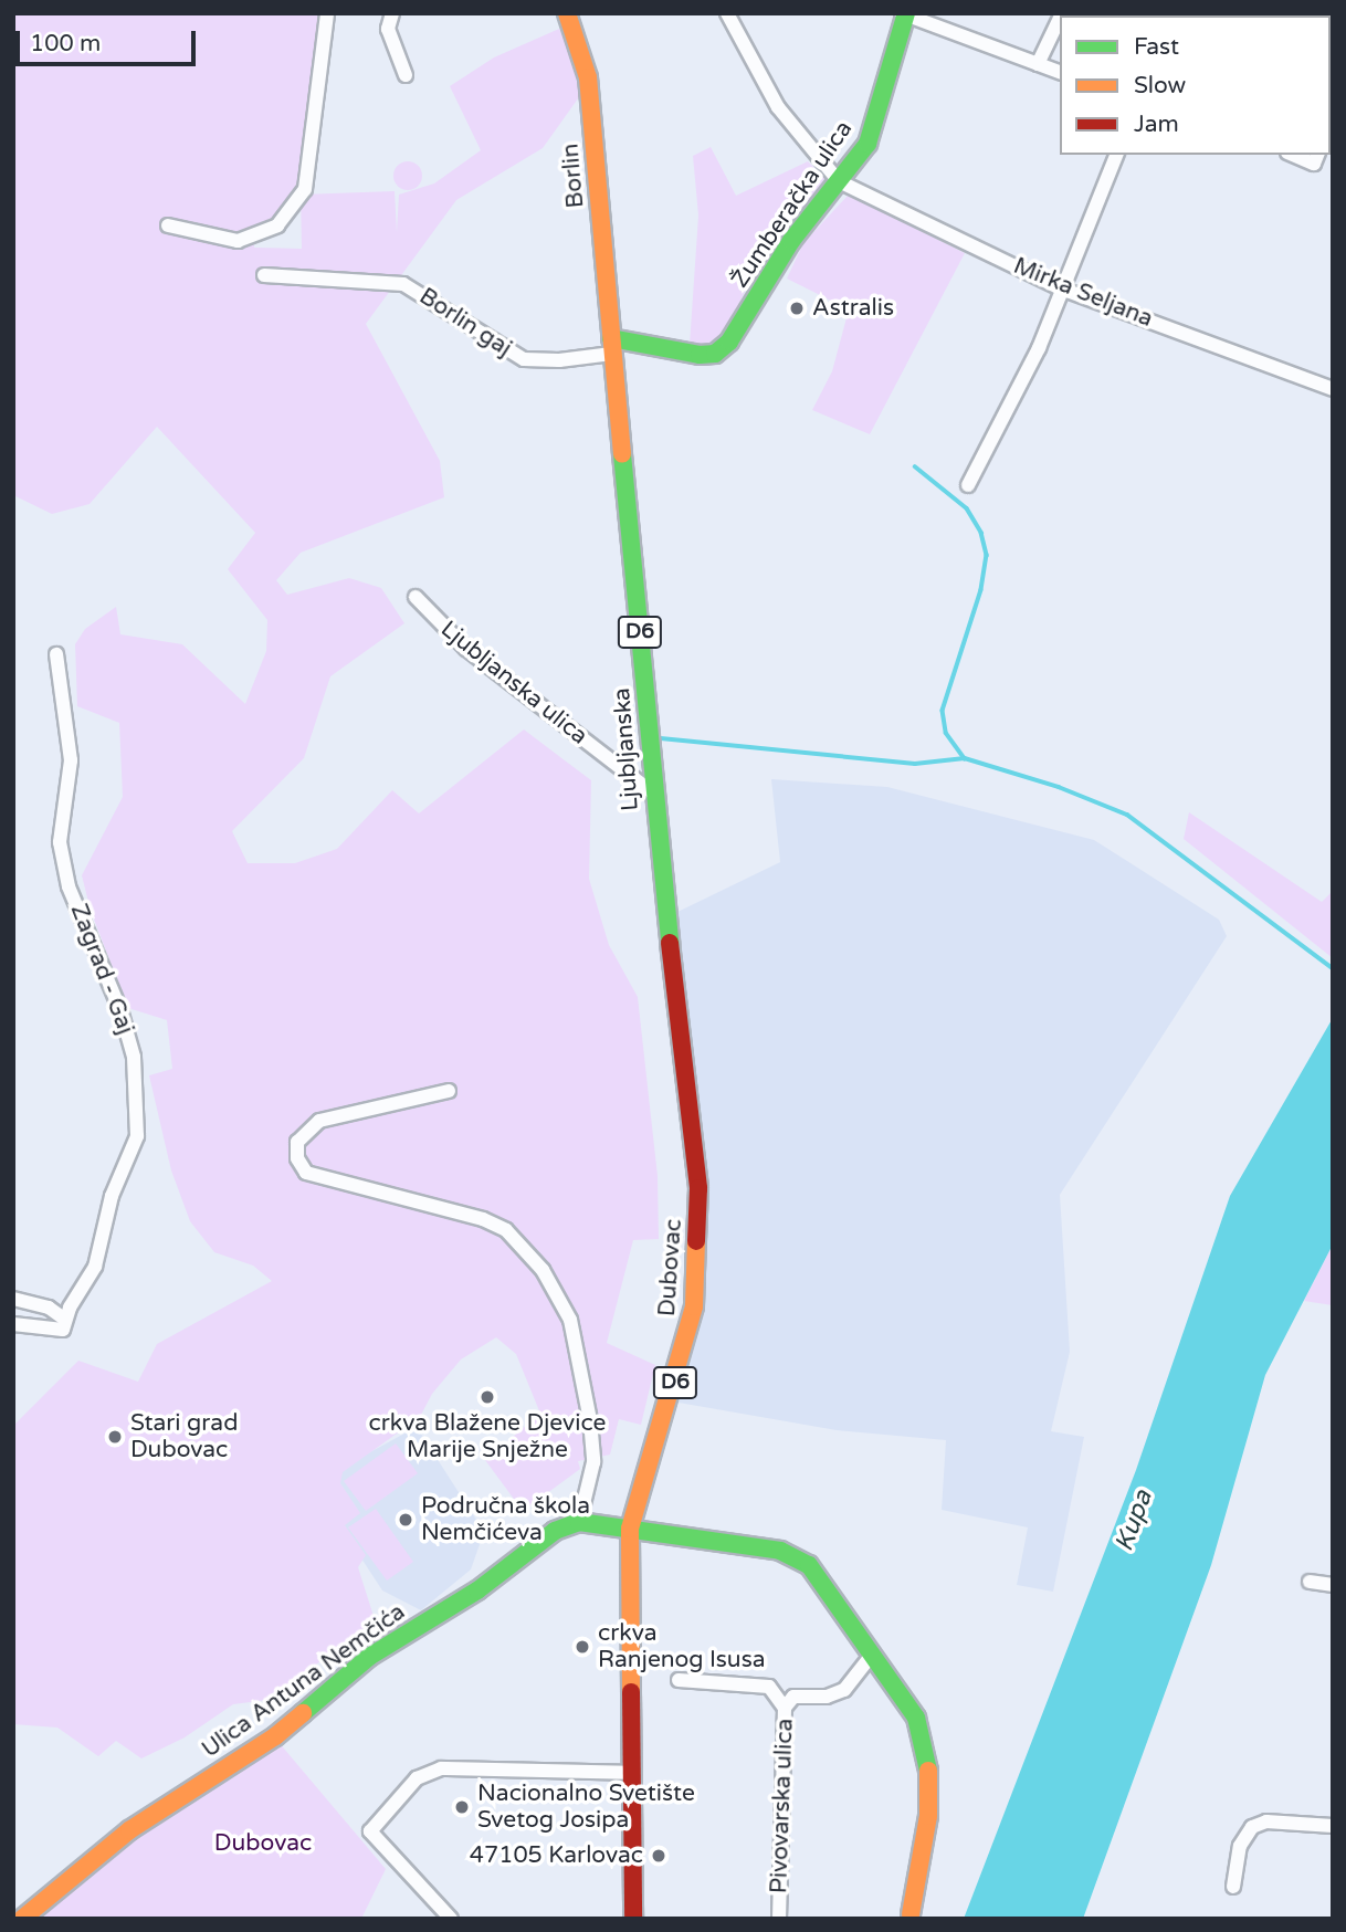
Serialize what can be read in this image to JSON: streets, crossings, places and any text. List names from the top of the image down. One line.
{"streets":{"main road":["Borlin","Žumberačka ulica","D6","Ljubljanska","Dubovac","Ulica Antuna Nemčića"],"street":["Mirka Seljana","Borlin gaj","Ljubljanska ulica","Zagrad - Gaj","Pivovarska ulica"]},"crossings":[["Borlin","Žumberačka ulica"],["Borlin","Borlin gaj"],["Borlin","Ljubljanska"],["Žumberačka ulica","Mirka Seljana"],["Žumberačka ulica","Borlin gaj"],["Žumberačka ulica","Ljubljanska"],["Borlin gaj","Ljubljanska"],["Ljubljanska ulica","Ljubljanska"],["Ljubljanska","Dubovac"]],"water":["Kupa"],"parks":["Dubovac"],"places":["Astralis","crkva Blažene Djevice Marije Snježne","Stari grad Dubovac","Područna škola Nemčićeva","crkva Ranjenog Isusa","Nacionalno Svetište Svetog Josipa","47105 Karlovac"],"legend":["Fast","Slow","Jam"],"scale_bar":"100 m"}
